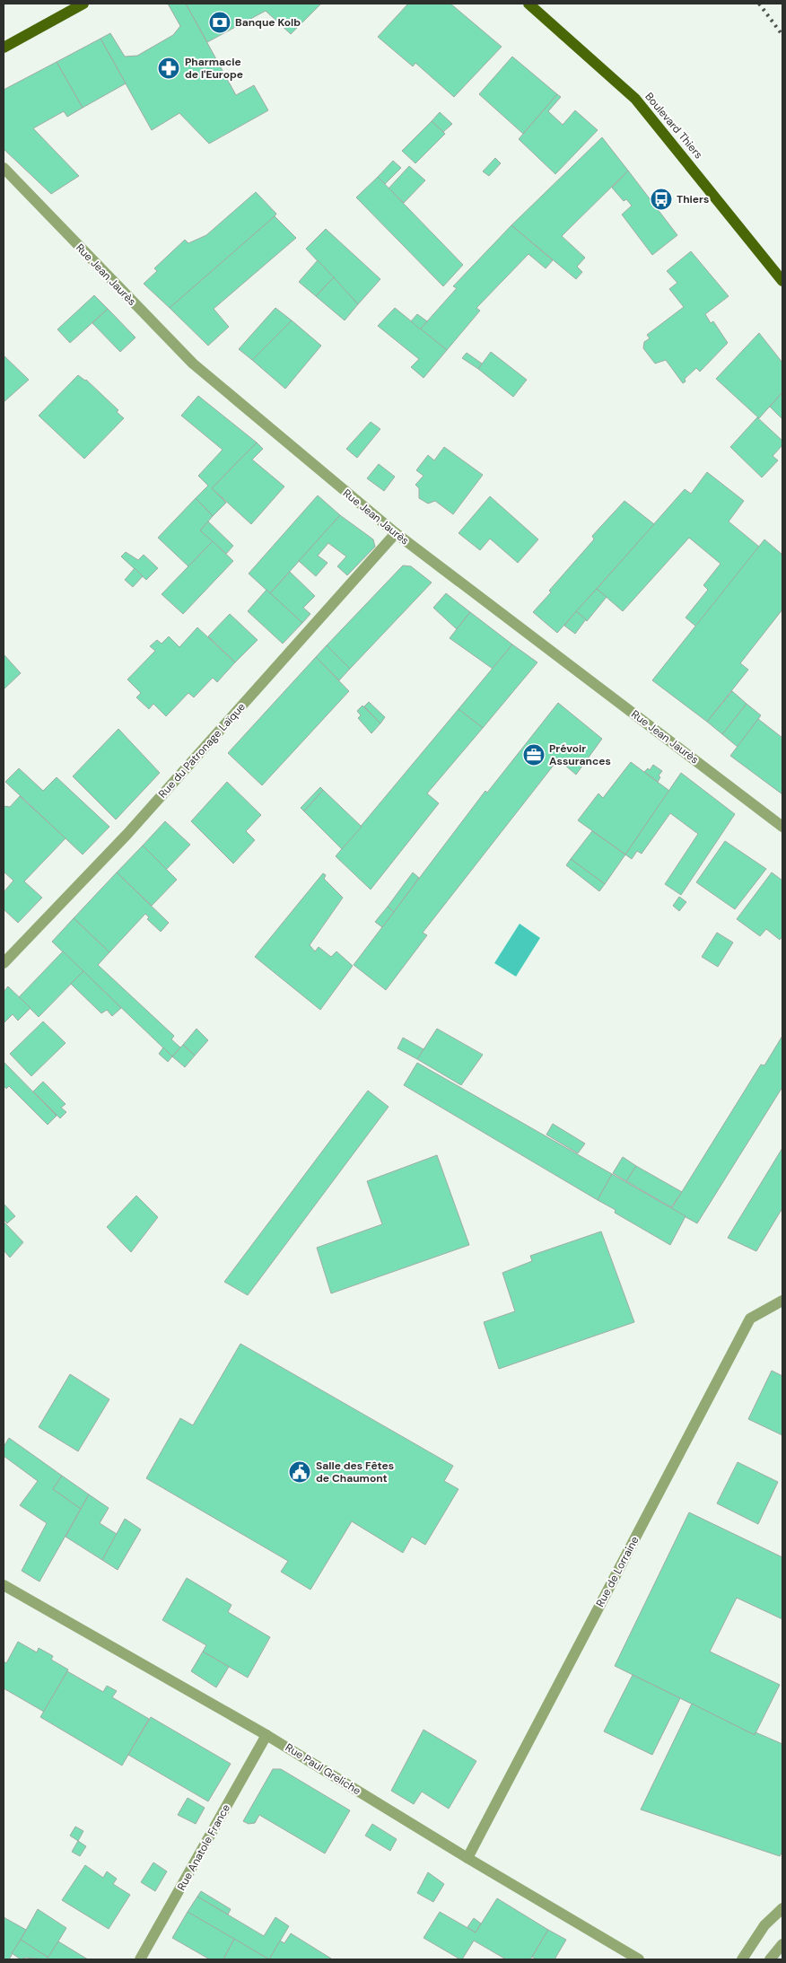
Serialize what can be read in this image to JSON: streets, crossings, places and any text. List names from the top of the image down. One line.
{"streets":{"main road":["Boulevard Thiers"],"street":["Rue Jean Jaurès","Rue du Patronage Laïque","Rue de Lorraine","Rue Paul Greliche","Rue Anatole France"]},"crossings":[["Rue Jean Jaurès","Rue du Patronage Laïque"],["Rue de Lorraine","Rue Paul Greliche"],["Rue Paul Greliche","Rue Anatole France"]],"places":{"bank":["Banque Kolb"],"pharmacy":["Pharmacie de l'Europe"],"bus stop":["Thiers"],"office":["Prévoir Assurances"],"public building":["Salle des Fêtes de Chaumont"]}}
